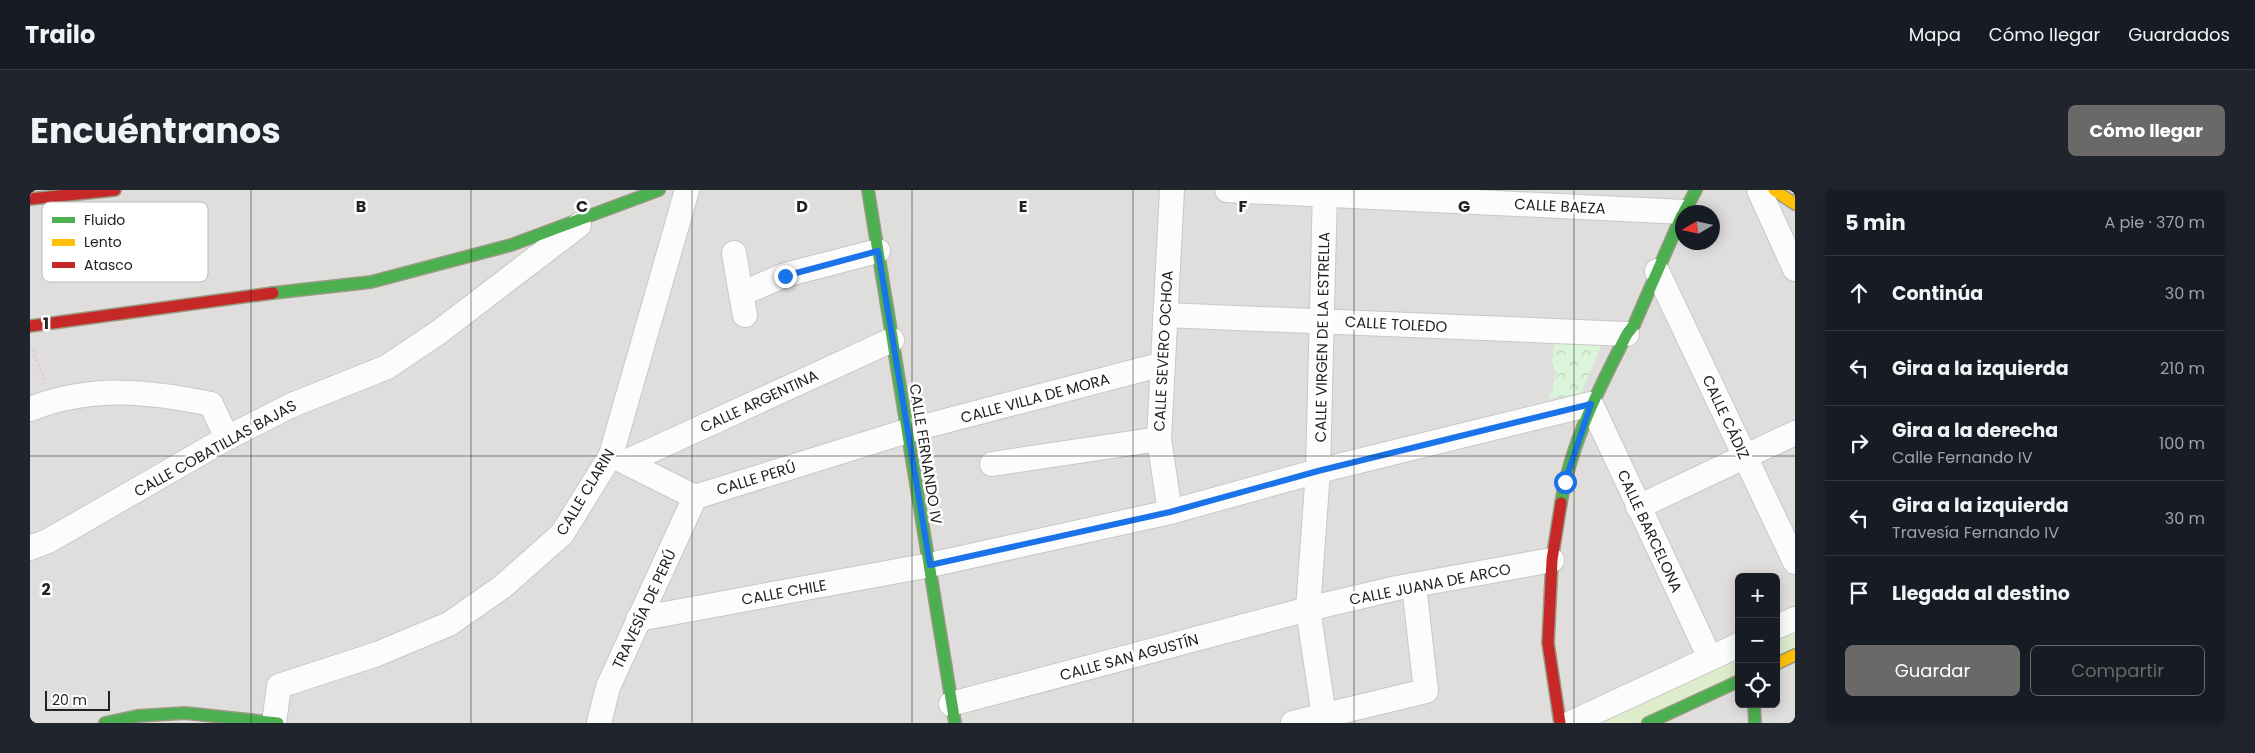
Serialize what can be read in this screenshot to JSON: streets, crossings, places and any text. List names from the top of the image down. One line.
{"streets":{"street":["CALLE BAEZA","CALLE TOLEDO","CALLE VIRGEN DE LA ESTRELLA","CALLE SEVERO OCHOA","CALLE VILLA DE MORA","CALLE ARGENTINA","CALLE CÁDIZ","CALLE COBATILLAS BAJAS","CALLE FERNANDO IV","CALLE PERÚ","CALLE CLARIN","CALLE BARCELONA","CALLE JUANA DE ARCO","CALLE CHILE","TRAVESÍA DE PERÚ","CALLE SAN AGUSTÍN"]},"crossings":[["CALLE BAEZA","CALLE VIRGEN DE LA ESTRELLA"],["CALLE TOLEDO","CALLE VIRGEN DE LA ESTRELLA"],["CALLE TOLEDO","CALLE SEVERO OCHOA"],["CALLE VIRGEN DE LA ESTRELLA","CALLE JUANA DE ARCO"],["CALLE VIRGEN DE LA ESTRELLA","CALLE CHILE"],["CALLE VIRGEN DE LA ESTRELLA","CALLE SAN AGUSTÍN"],["CALLE SEVERO OCHOA","CALLE VILLA DE MORA"],["CALLE SEVERO OCHOA","CALLE CHILE"],["CALLE VILLA DE MORA","CALLE FERNANDO IV"],["CALLE VILLA DE MORA","CALLE PERÚ"],["CALLE ARGENTINA","CALLE FERNANDO IV"],["CALLE ARGENTINA","CALLE CLARIN"],["CALLE FERNANDO IV","CALLE PERÚ"],["CALLE FERNANDO IV","CALLE CHILE"],["CALLE FERNANDO IV","CALLE SAN AGUSTÍN"],["CALLE PERÚ","TRAVESÍA DE PERÚ"],["CALLE BARCELONA","CALLE CHILE"],["CALLE JUANA DE ARCO","CALLE SAN AGUSTÍN"],["CALLE CHILE","TRAVESÍA DE PERÚ"]],"legend":["Fluido","Lento","Atasco"],"scale_bar":"20 m","north":"left","page":{"header":"Trailo","nav":["Mapa","Cómo llegar","Guardados"],"title":"Encuéntranos","buttons":["Cómo llegar",["Guardar","Compartir"]],"heading":["5 min","A pie · 370 m"],"list":[["Continúa","30 m"],["Gira a la izquierda","210 m"],["Gira a la derecha","Calle Fernando IV","100 m"],["Gira a la izquierda","Travesía Fernando IV","30 m"],"Llegada al destino"],"map_buttons":["+","−"],"scale":"20 m"},"grid":{"columns":["B","C","D","E","F","G"],"rows":["1","2"]}}
